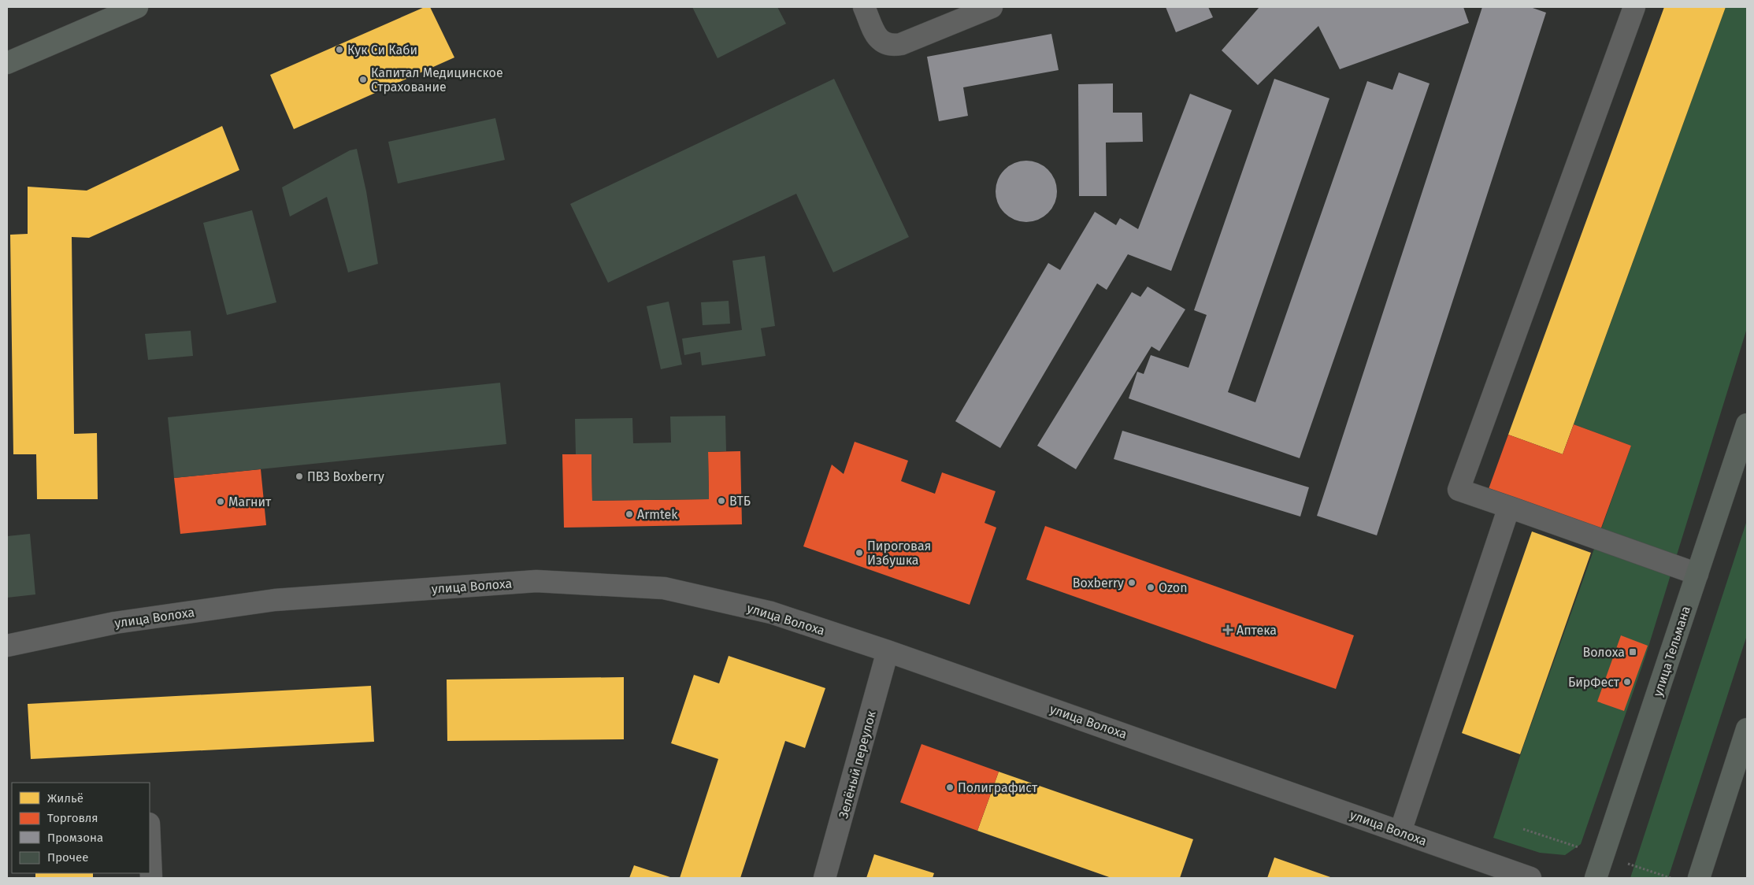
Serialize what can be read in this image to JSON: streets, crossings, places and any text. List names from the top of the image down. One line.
{"streets":{"main road":["улица Тельмана"],"street":["улица Волоха","Зелёный переулок"]},"crossings":[["улица Волоха","Зелёный переулок"]],"places":{"other":["Кук Си Каби","Капитал Медицинское Страхование","ПВЗ Boxberry","ВТБ","Магнит","Armtek","Пироговая Избушка","Boxberry","Ozon","БирФест","Полиграфист"],"health":["Аптека"],"transit":["Волоха"]},"legend":["Жильё","Торговля","Промзона","Прочее"]}
